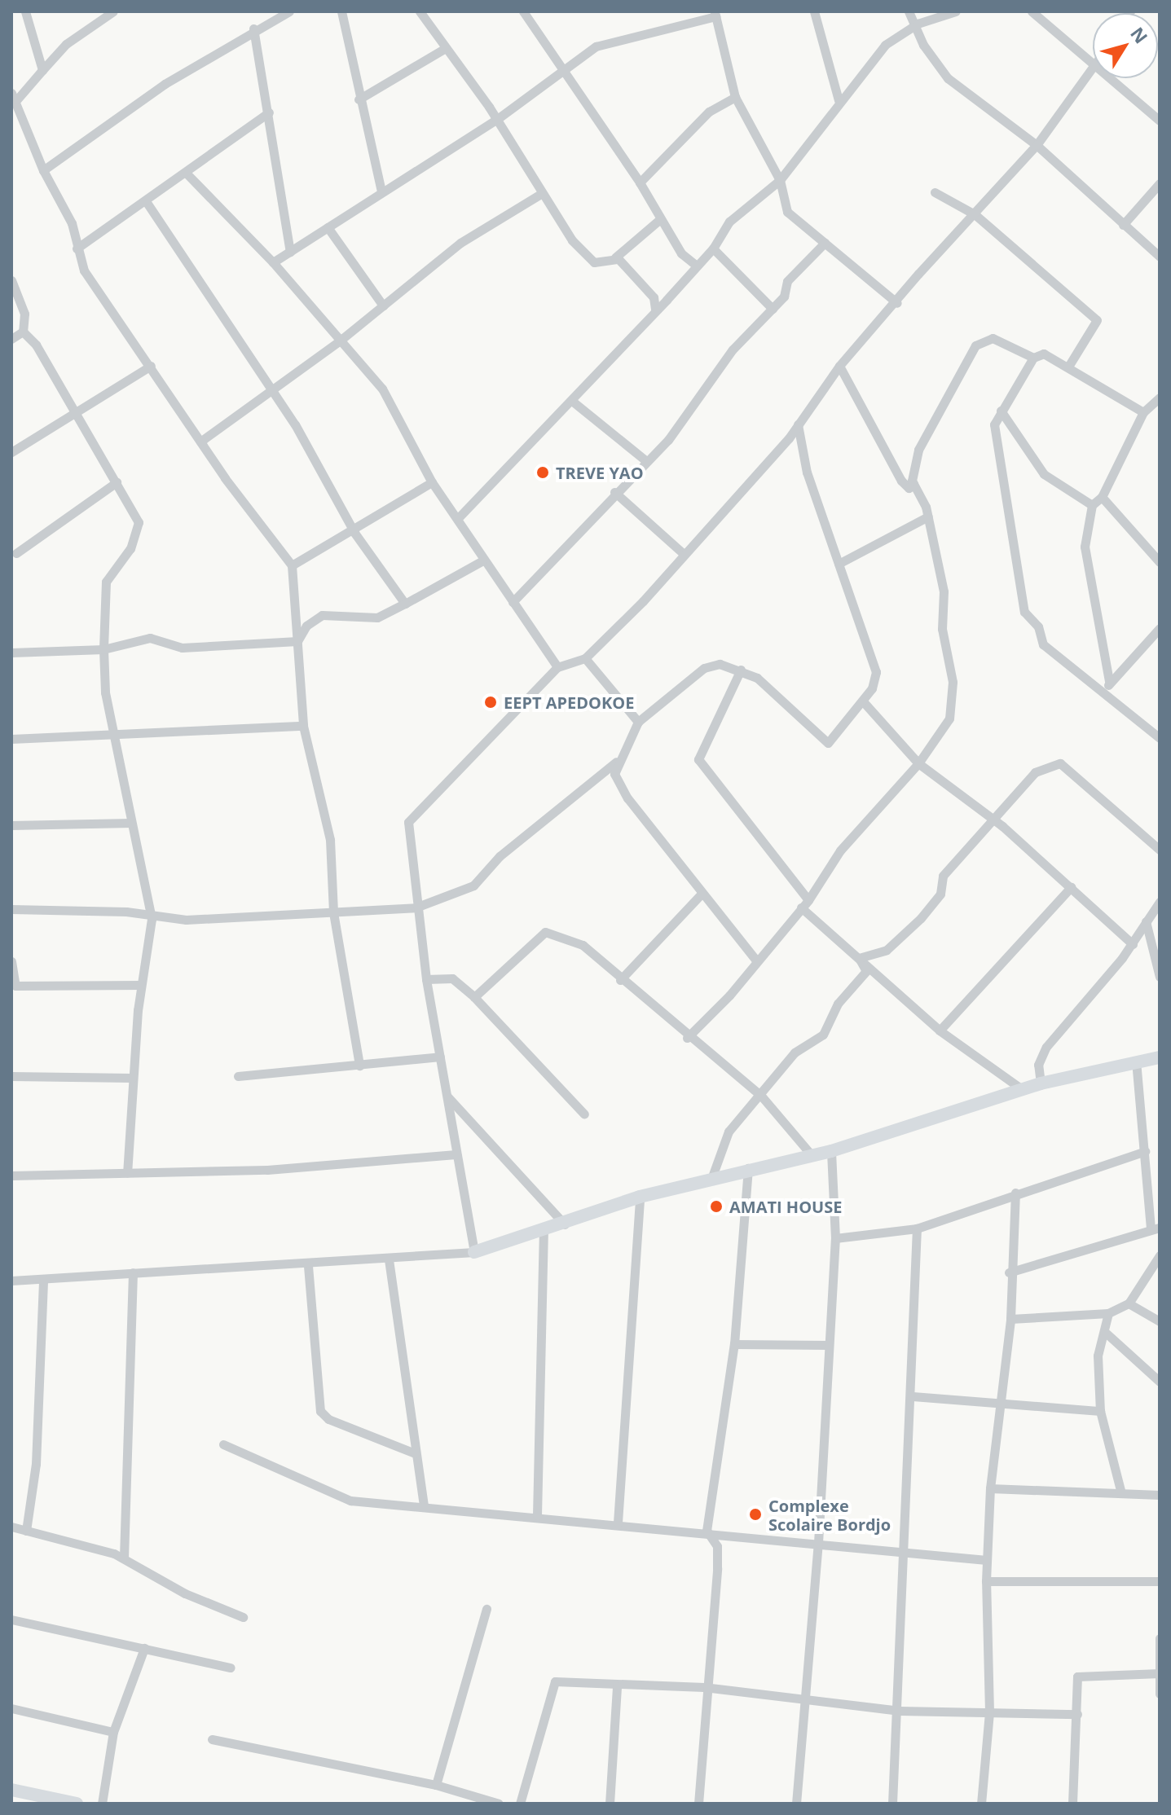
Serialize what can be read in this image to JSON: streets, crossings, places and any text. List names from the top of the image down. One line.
{"places":["TREVE YAO","EEPT APEDOKOE","AMATI HOUSE","Complexe Scolaire Bordjo"],"north":"top right"}
